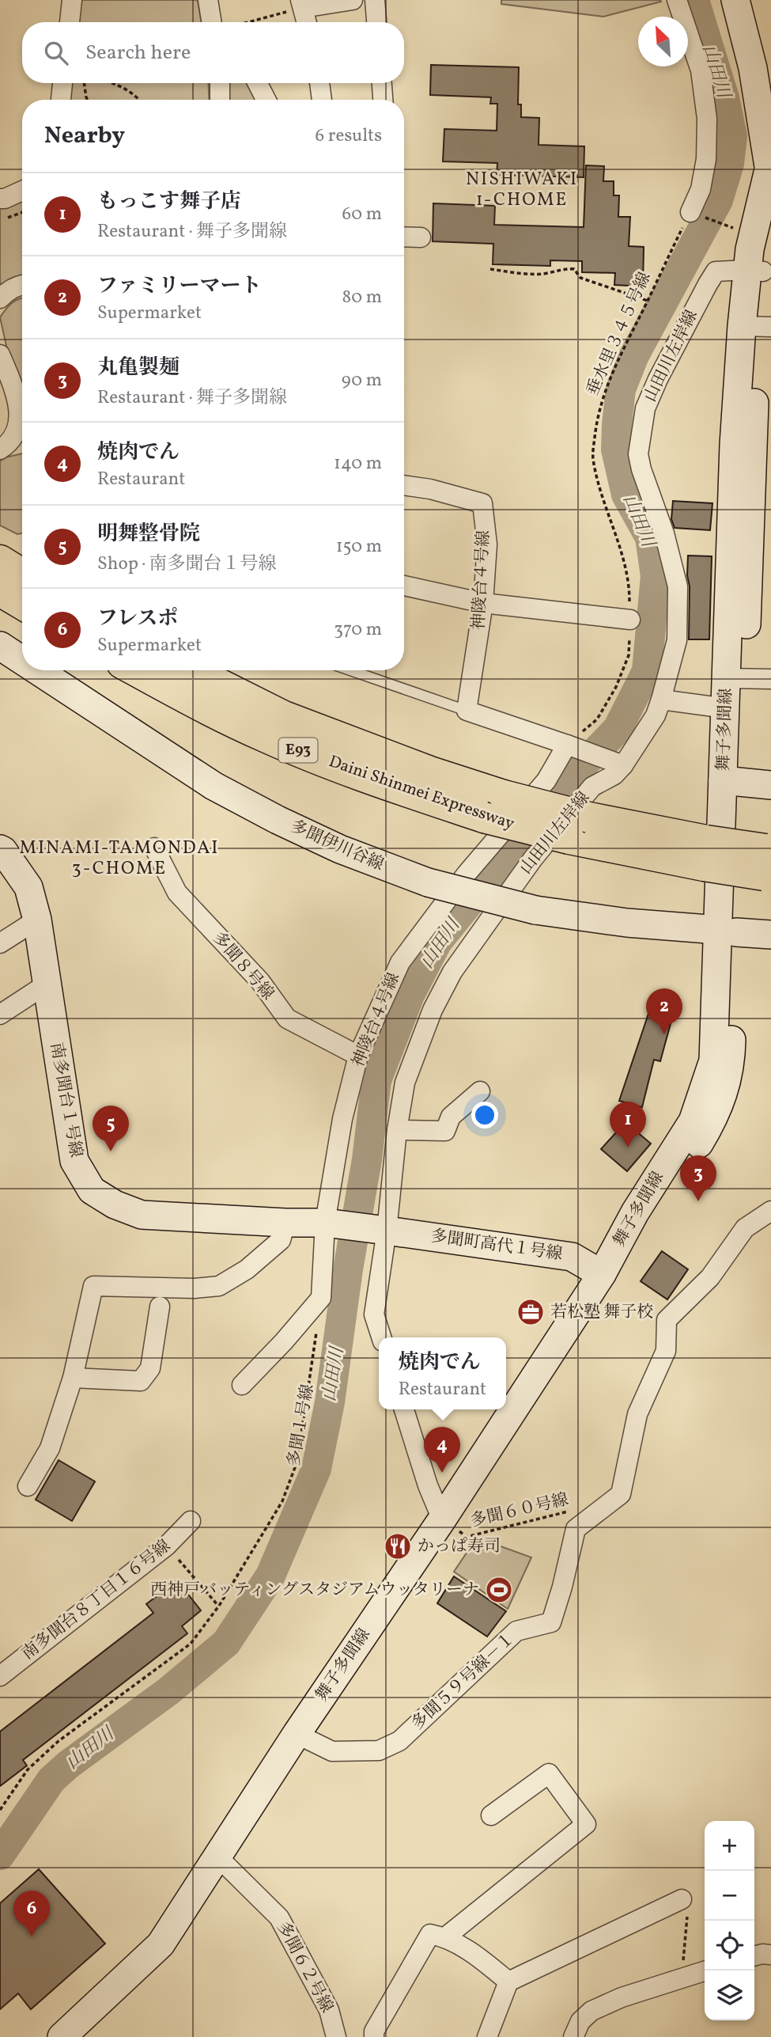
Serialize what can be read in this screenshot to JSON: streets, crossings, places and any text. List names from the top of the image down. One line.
{"streets":{"highway":["E93","Daini Shinmei Expressway"],"street":["山田川左岸線","神陵台４号線","舞子多聞線","多聞伊川谷線","多聞８号線","南多聞台１号線","多聞町高代１号線","南多聞台８丁目１６号線","多聞５９号線－１","多聞６２号線"],"path":["垂水里３４５号線","多聞１号線","多聞６０号線"]},"crossings":[["垂水里３４５号線","神陵台４号線"],["山田川左岸線","舞子多聞線"],["山田川左岸線","南多聞台１号線"],["山田川左岸線","多聞町高代１号線"],["神陵台４号線","多聞８号線"],["神陵台４号線","南多聞台１号線"],["舞子多聞線","多聞伊川谷線"],["舞子多聞線","多聞町高代１号線"],["舞子多聞線","多聞６０号線"],["舞子多聞線","多聞５９号線－１"],["舞子多聞線","多聞６２号線"],["南多聞台１号線","多聞町高代１号線"]],"districts":["NISHIWAKI 1-CHOME","MINAMI-TAMONDAI 3-CHOME"],"water":["山田川"],"places":{"office":["若松塾 舞子校"],"restaurant":["かっぱ寿司"],"sports":["西神戸バッティングスタジアムウッタリーナ"]},"north":"top left","page":{"search":"Search here","heading":["Nearby","6 results"],"list":[{"mark":"1","name":"もっこす舞子店","note":"Restaurant · 舞子多聞線","value":"60 m"},{"mark":"2","name":"ファミリーマート","note":"Supermarket","value":"80 m"},{"mark":"3","name":"丸亀製麺","note":"Restaurant · 舞子多聞線","value":"90 m"},{"mark":"4","name":"焼肉でん","note":"Restaurant","value":"140 m"},{"mark":"5","name":"明舞整骨院","note":"Shop · 南多聞台１号線","value":"150 m"},{"mark":"6","name":"フレスポ","note":"Supermarket","value":"370 m"}],"pins":["2","1","5","3","4","6"],"popup":["焼肉でん","Restaurant"],"map_buttons":["+","−"]}}
